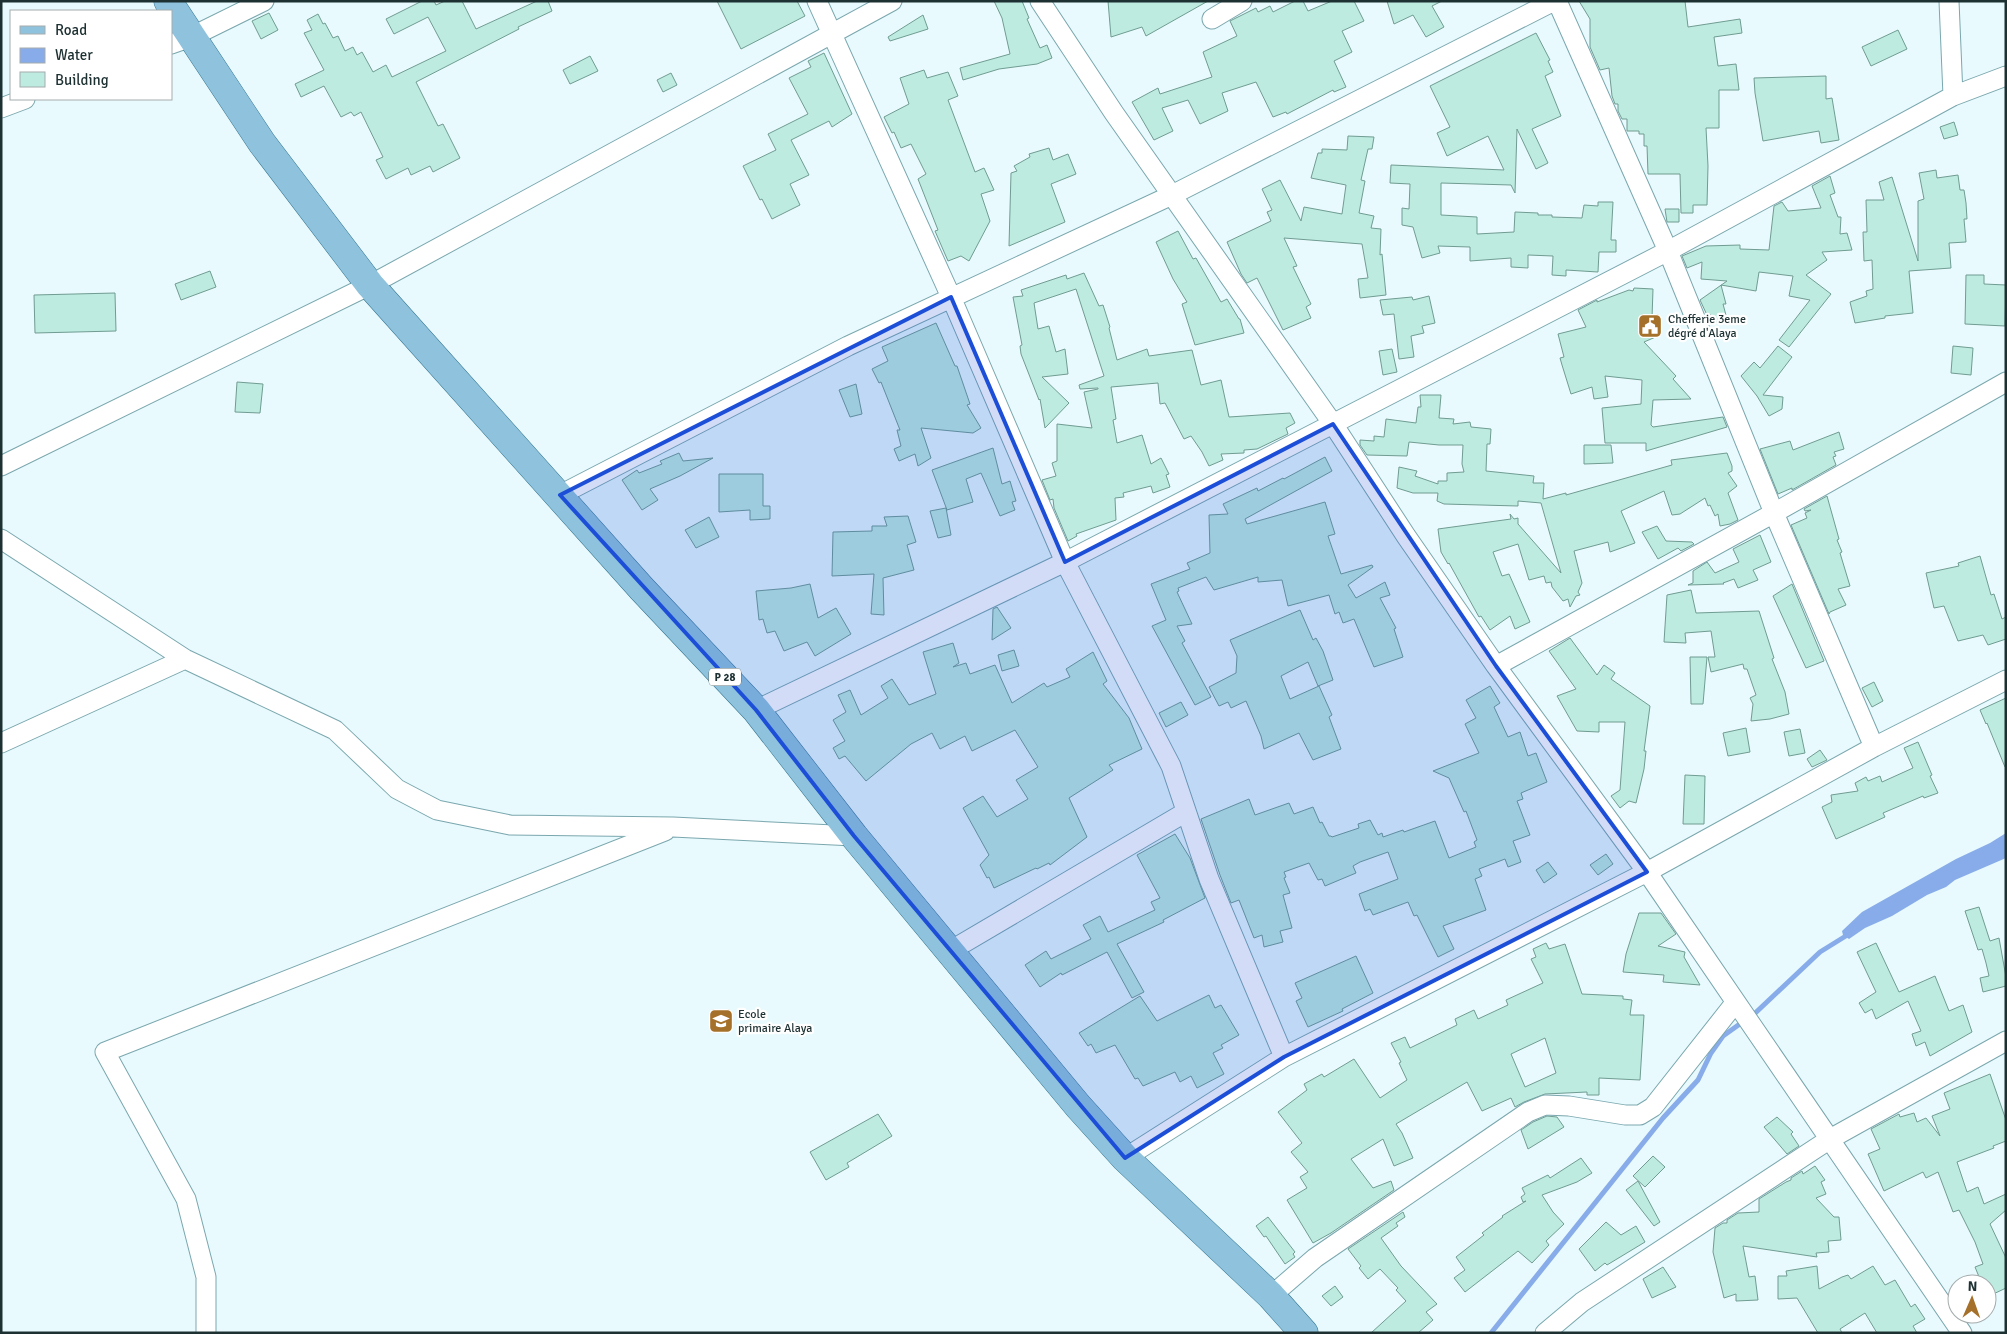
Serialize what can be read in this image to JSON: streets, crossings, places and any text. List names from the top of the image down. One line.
{"streets":{"main road":["P 28"]},"places":{"public building":["Chefferie 3eme dégré d'Alaya"],"school or university":["Ecole primaire Alaya"]},"legend":["Road","Water","Building"],"north":"top"}
